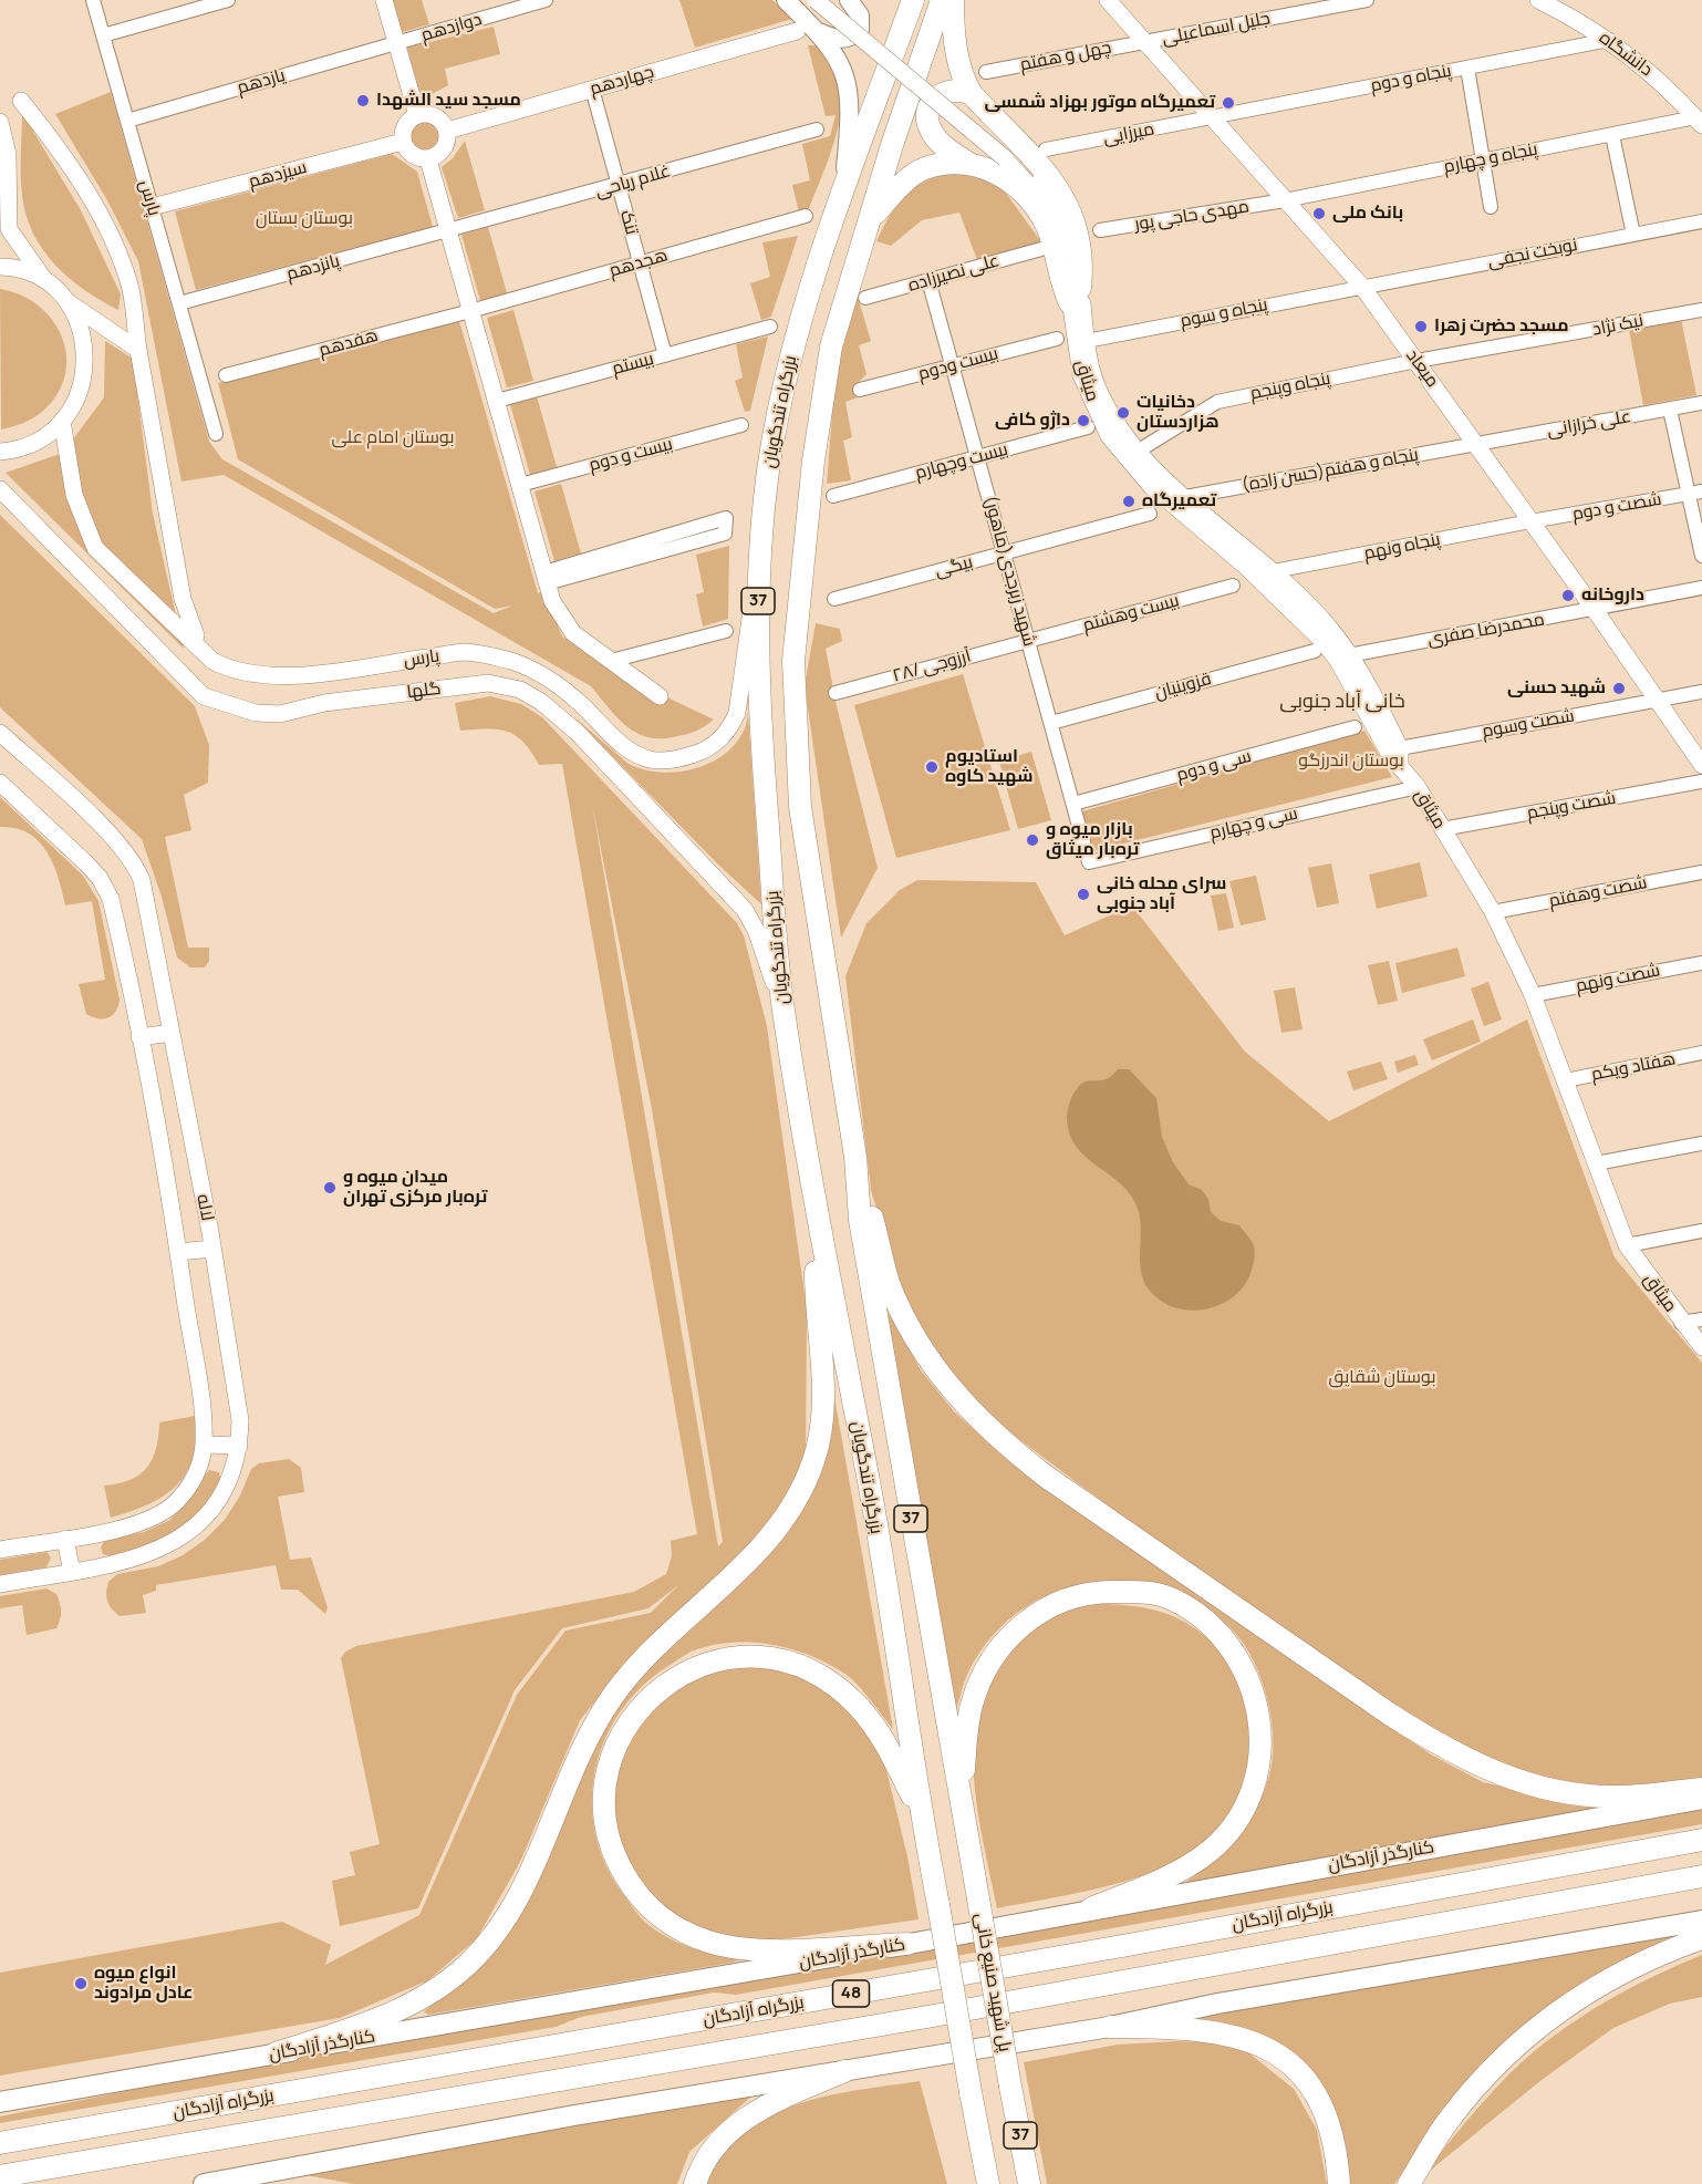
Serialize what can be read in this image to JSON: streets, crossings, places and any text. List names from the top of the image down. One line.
{"streets":{"highway":["بزرگراه تندگویان","37","بزرگراه آزادگان","پل شهید صنیع خانی","48"],"main road":["کنارگذر آزادگان"],"street":["دوازدهم","جلیل اسماعیلی","دانشگاه","چهل و هفتم","پنجاه و دوم","چهاردهم","یازدهم","میرزایی","پنجاه و چهارم","سیزدهم","غلام ریاحی","پارس","مهدی حاجی پور","تنک","نوبخت نجفی","هجدهم","پانزدهم","علی نصیرزاده","پنجاه و سوم","نیک نژاد","هفدهم","بیستم","بیست ودوم","میعاد","میثاق","پنجاه وپنجم","علی خرازانی","بیست و دوم","بیست وچهارم","(حسن زاده)پنجاه و هفتم","شصت و دوم","پنجاه ونهم","بیگی","شهید زبرجدی(ماهور)","بیست وهشتم","محمدرضا صفری","آرزوجی /۲۸","قزوینیان","گلها","شصت وسوم","سی و دوم","شصت وپنجم","سی و چهارم","شصت وهفتم","شصت ونهم","هفتاد ویکم","لاله"]},"crossings":[["دوازدهم","یازدهم"],["جلیل اسماعیلی","چهل و هفتم"],["جلیل اسماعیلی","میعاد"],["دانشگاه","پنجاه و دوم"],["دانشگاه","پنجاه و چهارم"],["چهل و هفتم","میعاد"],["پنجاه و دوم","میرزایی"],["پنجاه و دوم","میعاد"],["چهاردهم","سیزدهم"],["چهاردهم","تنک"],["یازدهم","پارس"],["میرزایی","میعاد"],["پنجاه و چهارم","مهدی حاجی پور"],["پنجاه و چهارم","میعاد"],["سیزدهم","پارس"],["غلام ریاحی","تنک"],["غلام ریاحی","پانزدهم"],["پارس","پانزدهم"],["پارس","بزرگراه تندگویان"],["مهدی حاجی پور","میعاد"],["تنک","هجدهم"],["تنک","بیستم"],["نوبخت نجفی","پنجاه و سوم"],["نوبخت نجفی","میعاد"],["هجدهم","هفدهم"],["علی نصیرزاده","شهید زبرجدی(ماهور)"],["پنجاه و سوم","میعاد"],["پنجاه و سوم","میثاق"],["نیک نژاد","میعاد"],["نیک نژاد","پنجاه وپنجم"],["بیست ودوم","شهید زبرجدی(ماهور)"],["میعاد","پنجاه وپنجم"],["میعاد","علی خرازانی"],["میعاد","(حسن زاده)پنجاه و هفتم"],["میعاد","شصت و دوم"],["میعاد","پنجاه ونهم"],["میعاد","محمدرضا صفری"],["میعاد","شصت وسوم"],["میثاق","پنجاه وپنجم"],["میثاق","(حسن زاده)پنجاه و هفتم"],["میثاق","پنجاه ونهم"],["میثاق","محمدرضا صفری"],["میثاق","شصت وسوم"],["میثاق","شصت وپنجم"],["میثاق","سی و چهارم"],["میثاق","شصت وهفتم"],["میثاق","شصت ونهم"],["میثاق","هفتاد ویکم"],["بزرگراه تندگویان","37"],["بزرگراه تندگویان","گلها"],["بزرگراه تندگویان","پل شهید صنیع خانی"],["علی خرازانی","(حسن زاده)پنجاه و هفتم"],["بیست وچهارم","شهید زبرجدی(ماهور)"],["شصت و دوم","پنجاه ونهم"],["بیگی","شهید زبرجدی(ماهور)"],["شهید زبرجدی(ماهور)","بیست وهشتم"],["شهید زبرجدی(ماهور)","آرزوجی /۲۸"],["شهید زبرجدی(ماهور)","قزوینیان"],["شهید زبرجدی(ماهور)","سی و دوم"],["شهید زبرجدی(ماهور)","سی و چهارم"],["بیست وهشتم","آرزوجی /۲۸"]],"districts":["خانی آباد جنوبی"],"parks":["بوستان بستان","بوستان امام علی","بوستان اندرزگو","بوستان شقایق"],"places":["مسجد سید الشهدا","تعمیرگاه موتور بهزاد شمسی","بانک ملی","مسجد حضرت زهرا","دخانیات هزاردستان","داژو کافی","تعمیرگاه","داروخانه","شهید حسنی","استادیوم شهید کاوه","بازار میوه و تره‌بار میثاق","سرای محله خانی آباد جنوبی","میدان میوه و تره‌بار مرکزی تهران","انواع میوه عادل مرادوند"]}
